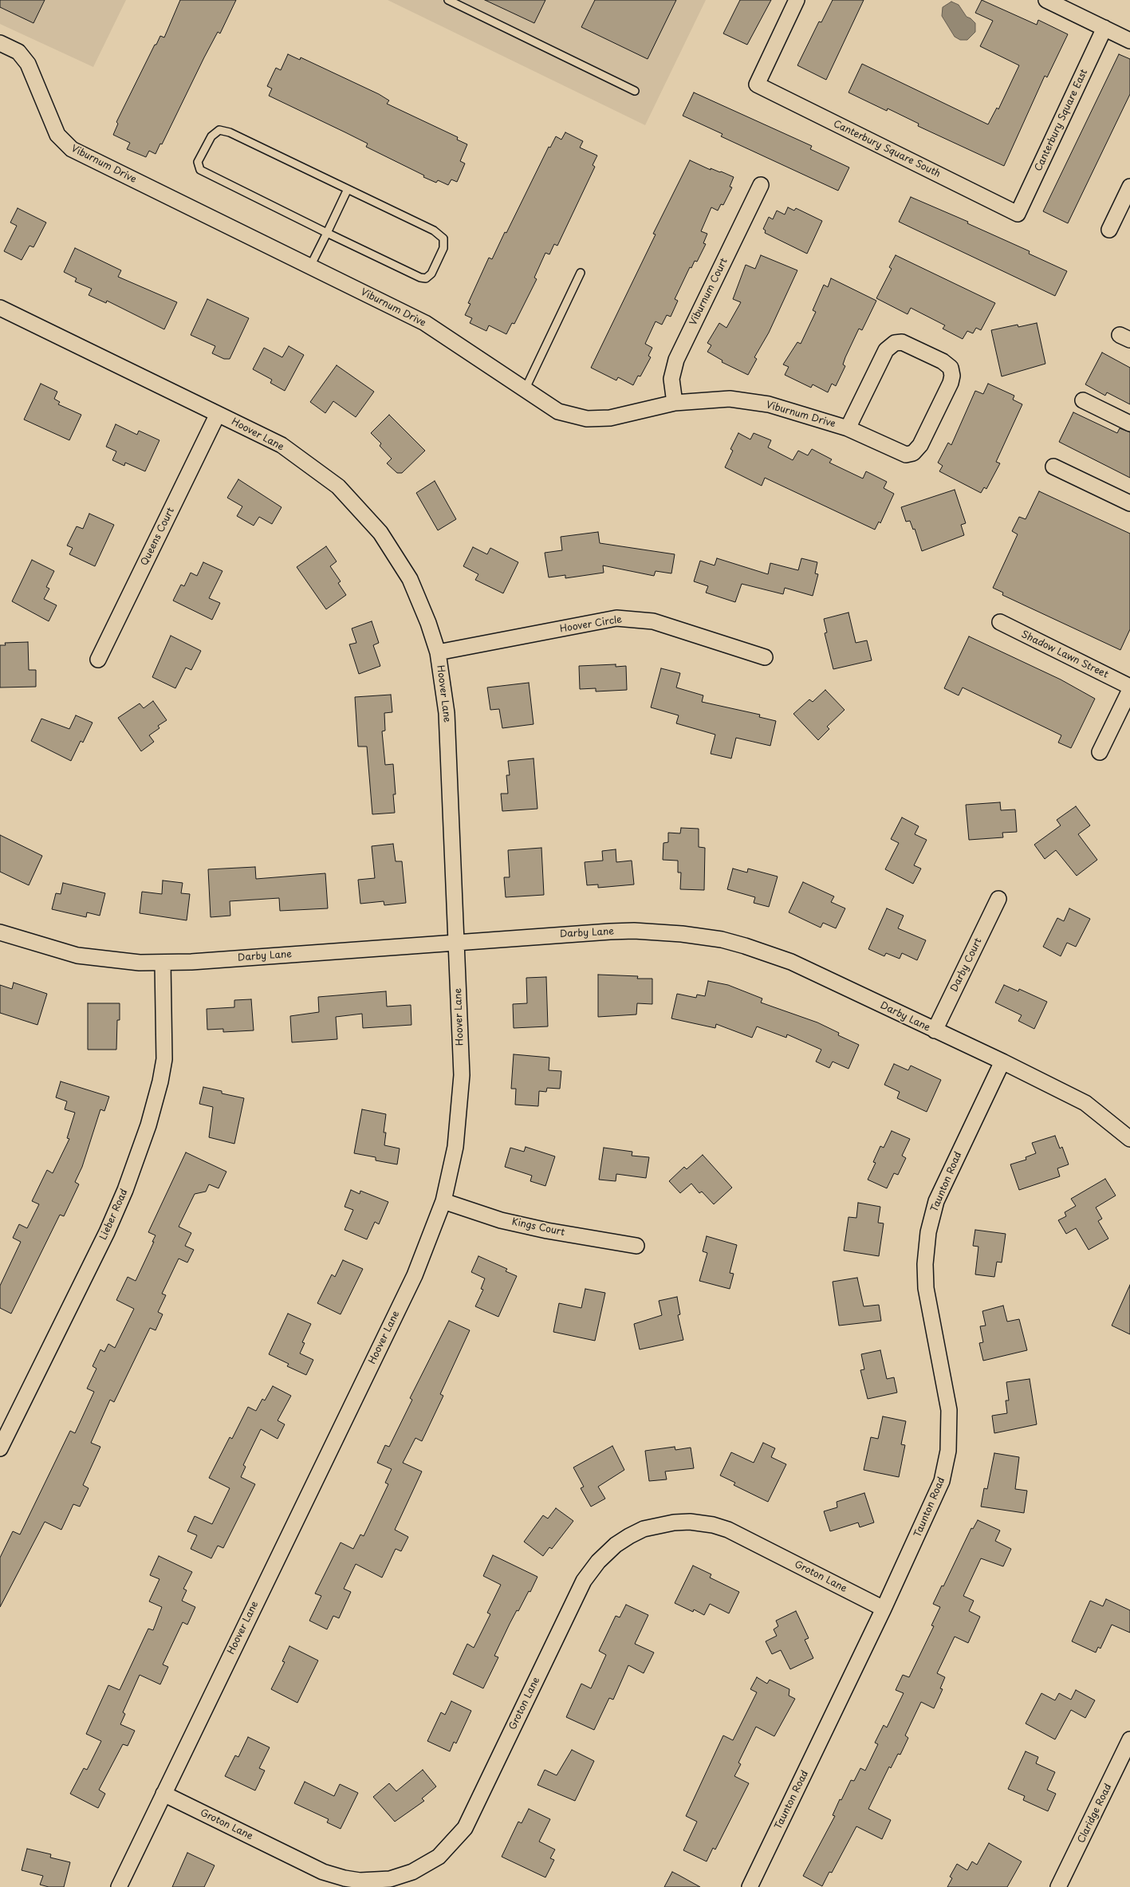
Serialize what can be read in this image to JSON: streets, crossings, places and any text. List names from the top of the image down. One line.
{"streets":{"street":["Canterbury Square East","Canterbury Square South","Viburnum Drive","Viburnum Court","Hoover Lane","Queens Court","Hoover Circle","Shadow Lawn Street","Darby Lane","Darby Court","Taunton Road","Lieber Road","Kings Court","Groton Lane","Claridge Road"]},"crossings":[["Canterbury Square East","Canterbury Square South"],["Viburnum Drive","Viburnum Court"],["Hoover Lane","Queens Court"],["Hoover Lane","Hoover Circle"],["Hoover Lane","Darby Lane"],["Hoover Lane","Kings Court"],["Hoover Lane","Groton Lane"],["Darby Lane","Darby Court"],["Darby Lane","Taunton Road"],["Darby Lane","Lieber Road"],["Taunton Road","Groton Lane"]]}
